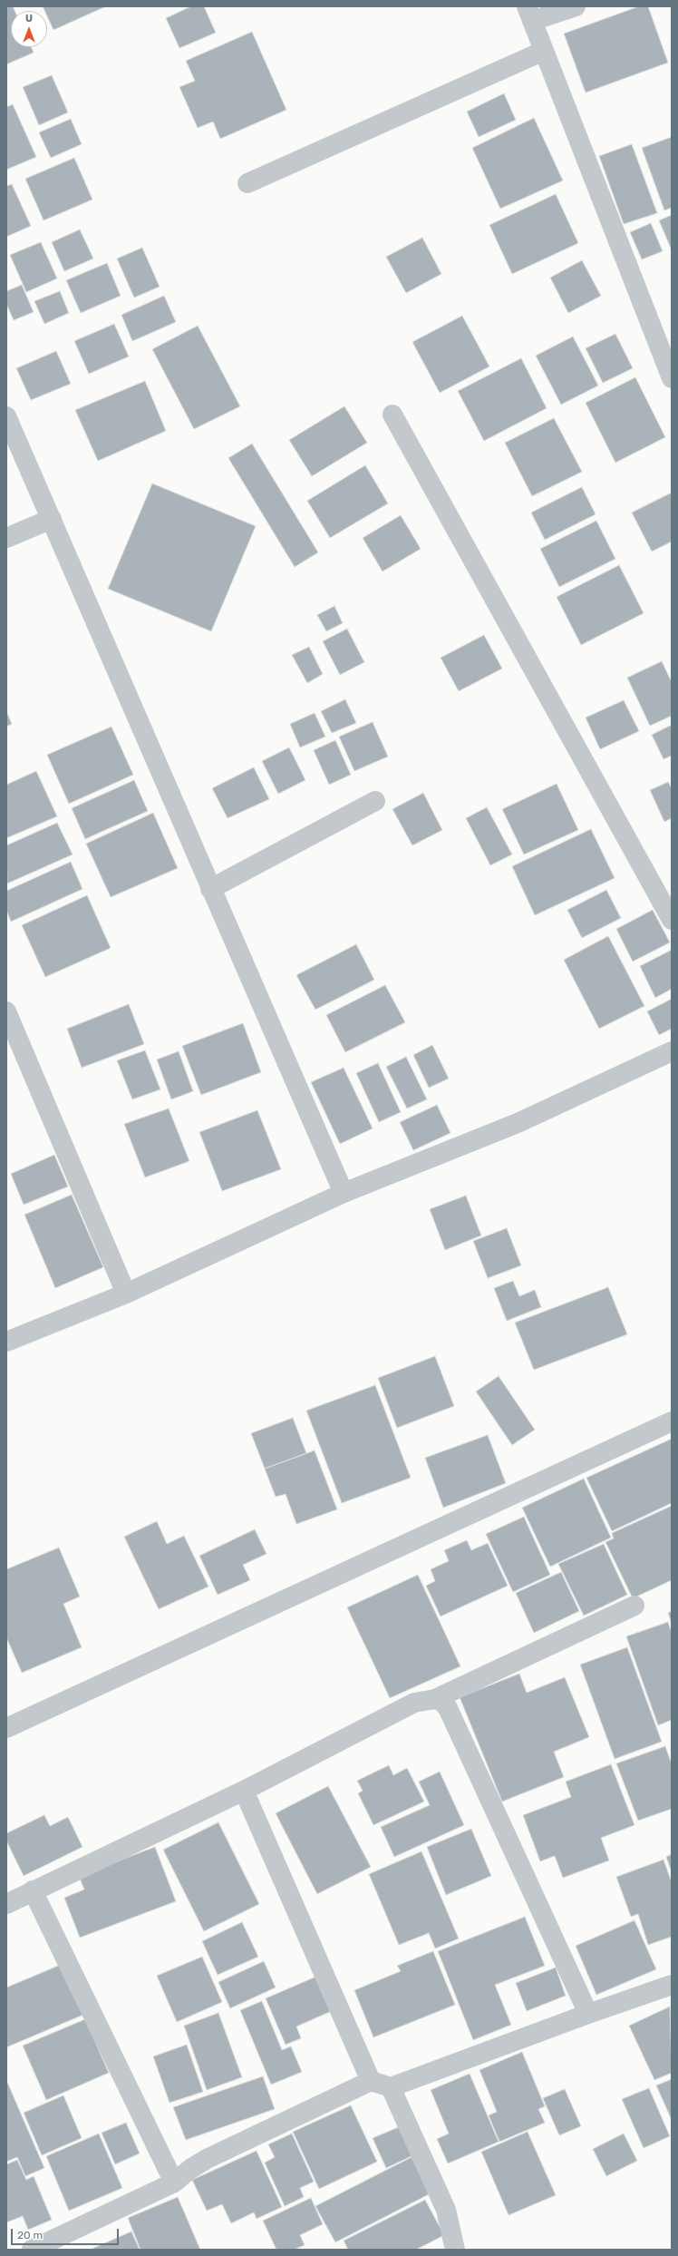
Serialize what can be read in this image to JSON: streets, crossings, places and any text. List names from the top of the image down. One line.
{"scale_bar":"20 m","north":"top"}
